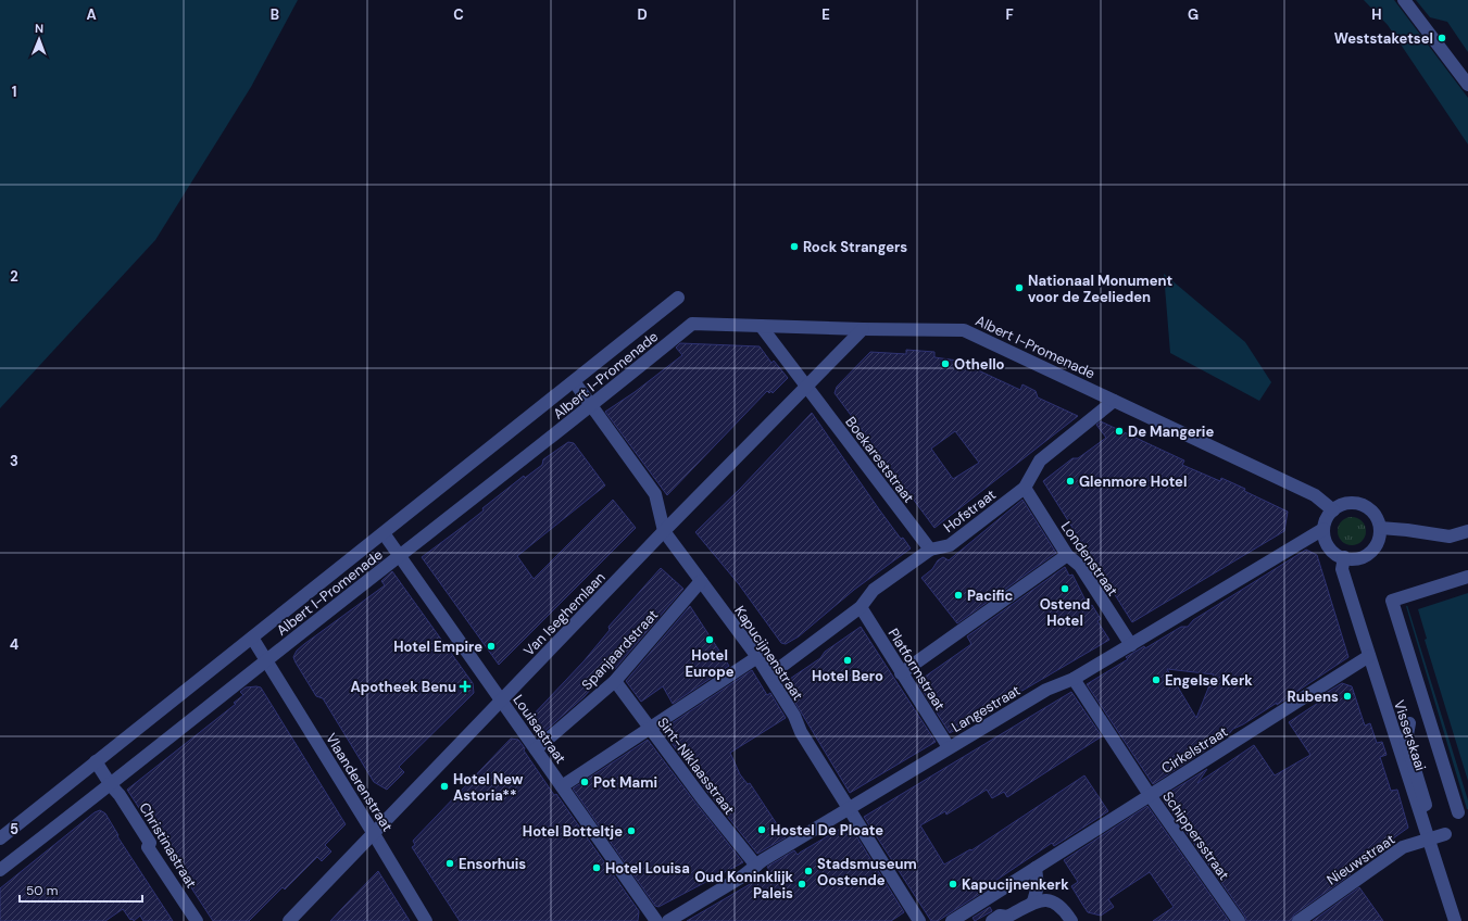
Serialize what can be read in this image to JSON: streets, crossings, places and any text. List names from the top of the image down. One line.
{"streets":{"street":["Albert I-Promenade","Boekareststraat","Hofstraat","Londenstraat","Van Iseghemlaan","Spanjaardstraat","Kapucijnenstraat","Platformstraat","Langestraat","Louisastraat","Visserskaai","Cirkelstraat","Sint-Niklaasstraat","Vlaanderenstraat","Schippersstraat","Christinastraat","Nieuwstraat"]},"crossings":[["Albert I-Promenade","Boekareststraat"],["Albert I-Promenade","Hofstraat"],["Albert I-Promenade","Van Iseghemlaan"],["Albert I-Promenade","Kapucijnenstraat"],["Albert I-Promenade","Langestraat"],["Albert I-Promenade","Louisastraat"],["Albert I-Promenade","Visserskaai"],["Albert I-Promenade","Vlaanderenstraat"],["Albert I-Promenade","Christinastraat"],["Boekareststraat","Hofstraat"],["Boekareststraat","Van Iseghemlaan"],["Hofstraat","Londenstraat"],["Hofstraat","Kapucijnenstraat"],["Hofstraat","Platformstraat"],["Londenstraat","Langestraat"],["Van Iseghemlaan","Kapucijnenstraat"],["Van Iseghemlaan","Louisastraat"],["Van Iseghemlaan","Vlaanderenstraat"],["Spanjaardstraat","Kapucijnenstraat"],["Spanjaardstraat","Louisastraat"],["Spanjaardstraat","Sint-Niklaasstraat"],["Kapucijnenstraat","Langestraat"],["Platformstraat","Langestraat"],["Langestraat","Visserskaai"],["Langestraat","Sint-Niklaasstraat"],["Langestraat","Schippersstraat"],["Visserskaai","Cirkelstraat"],["Visserskaai","Nieuwstraat"],["Cirkelstraat","Schippersstraat"]],"places":{"other":["Weststaketsel","Rock Strangers","Nationaal Monument voor de Zeelieden","Othello","De Mangerie","Glenmore Hotel","Ostend Hotel","Pacific","Hotel Europe","Hotel Empire","Hotel Bero","Engelse Kerk","Rubens","Pot Mami","Hotel New Astoria**","Hostel De Ploate","Hotel Botteltje","Ensorhuis","Hotel Louisa","Stadsmuseum Oostende","Oud Koninklijk Paleis","Kapucijnenkerk"],"health":["Apotheek Benu"]},"scale_bar":"50 m","north":"top","grid":{"columns":["A","B","C","D","E","F","G","H"],"rows":["1","2","3","4","5"]}}
